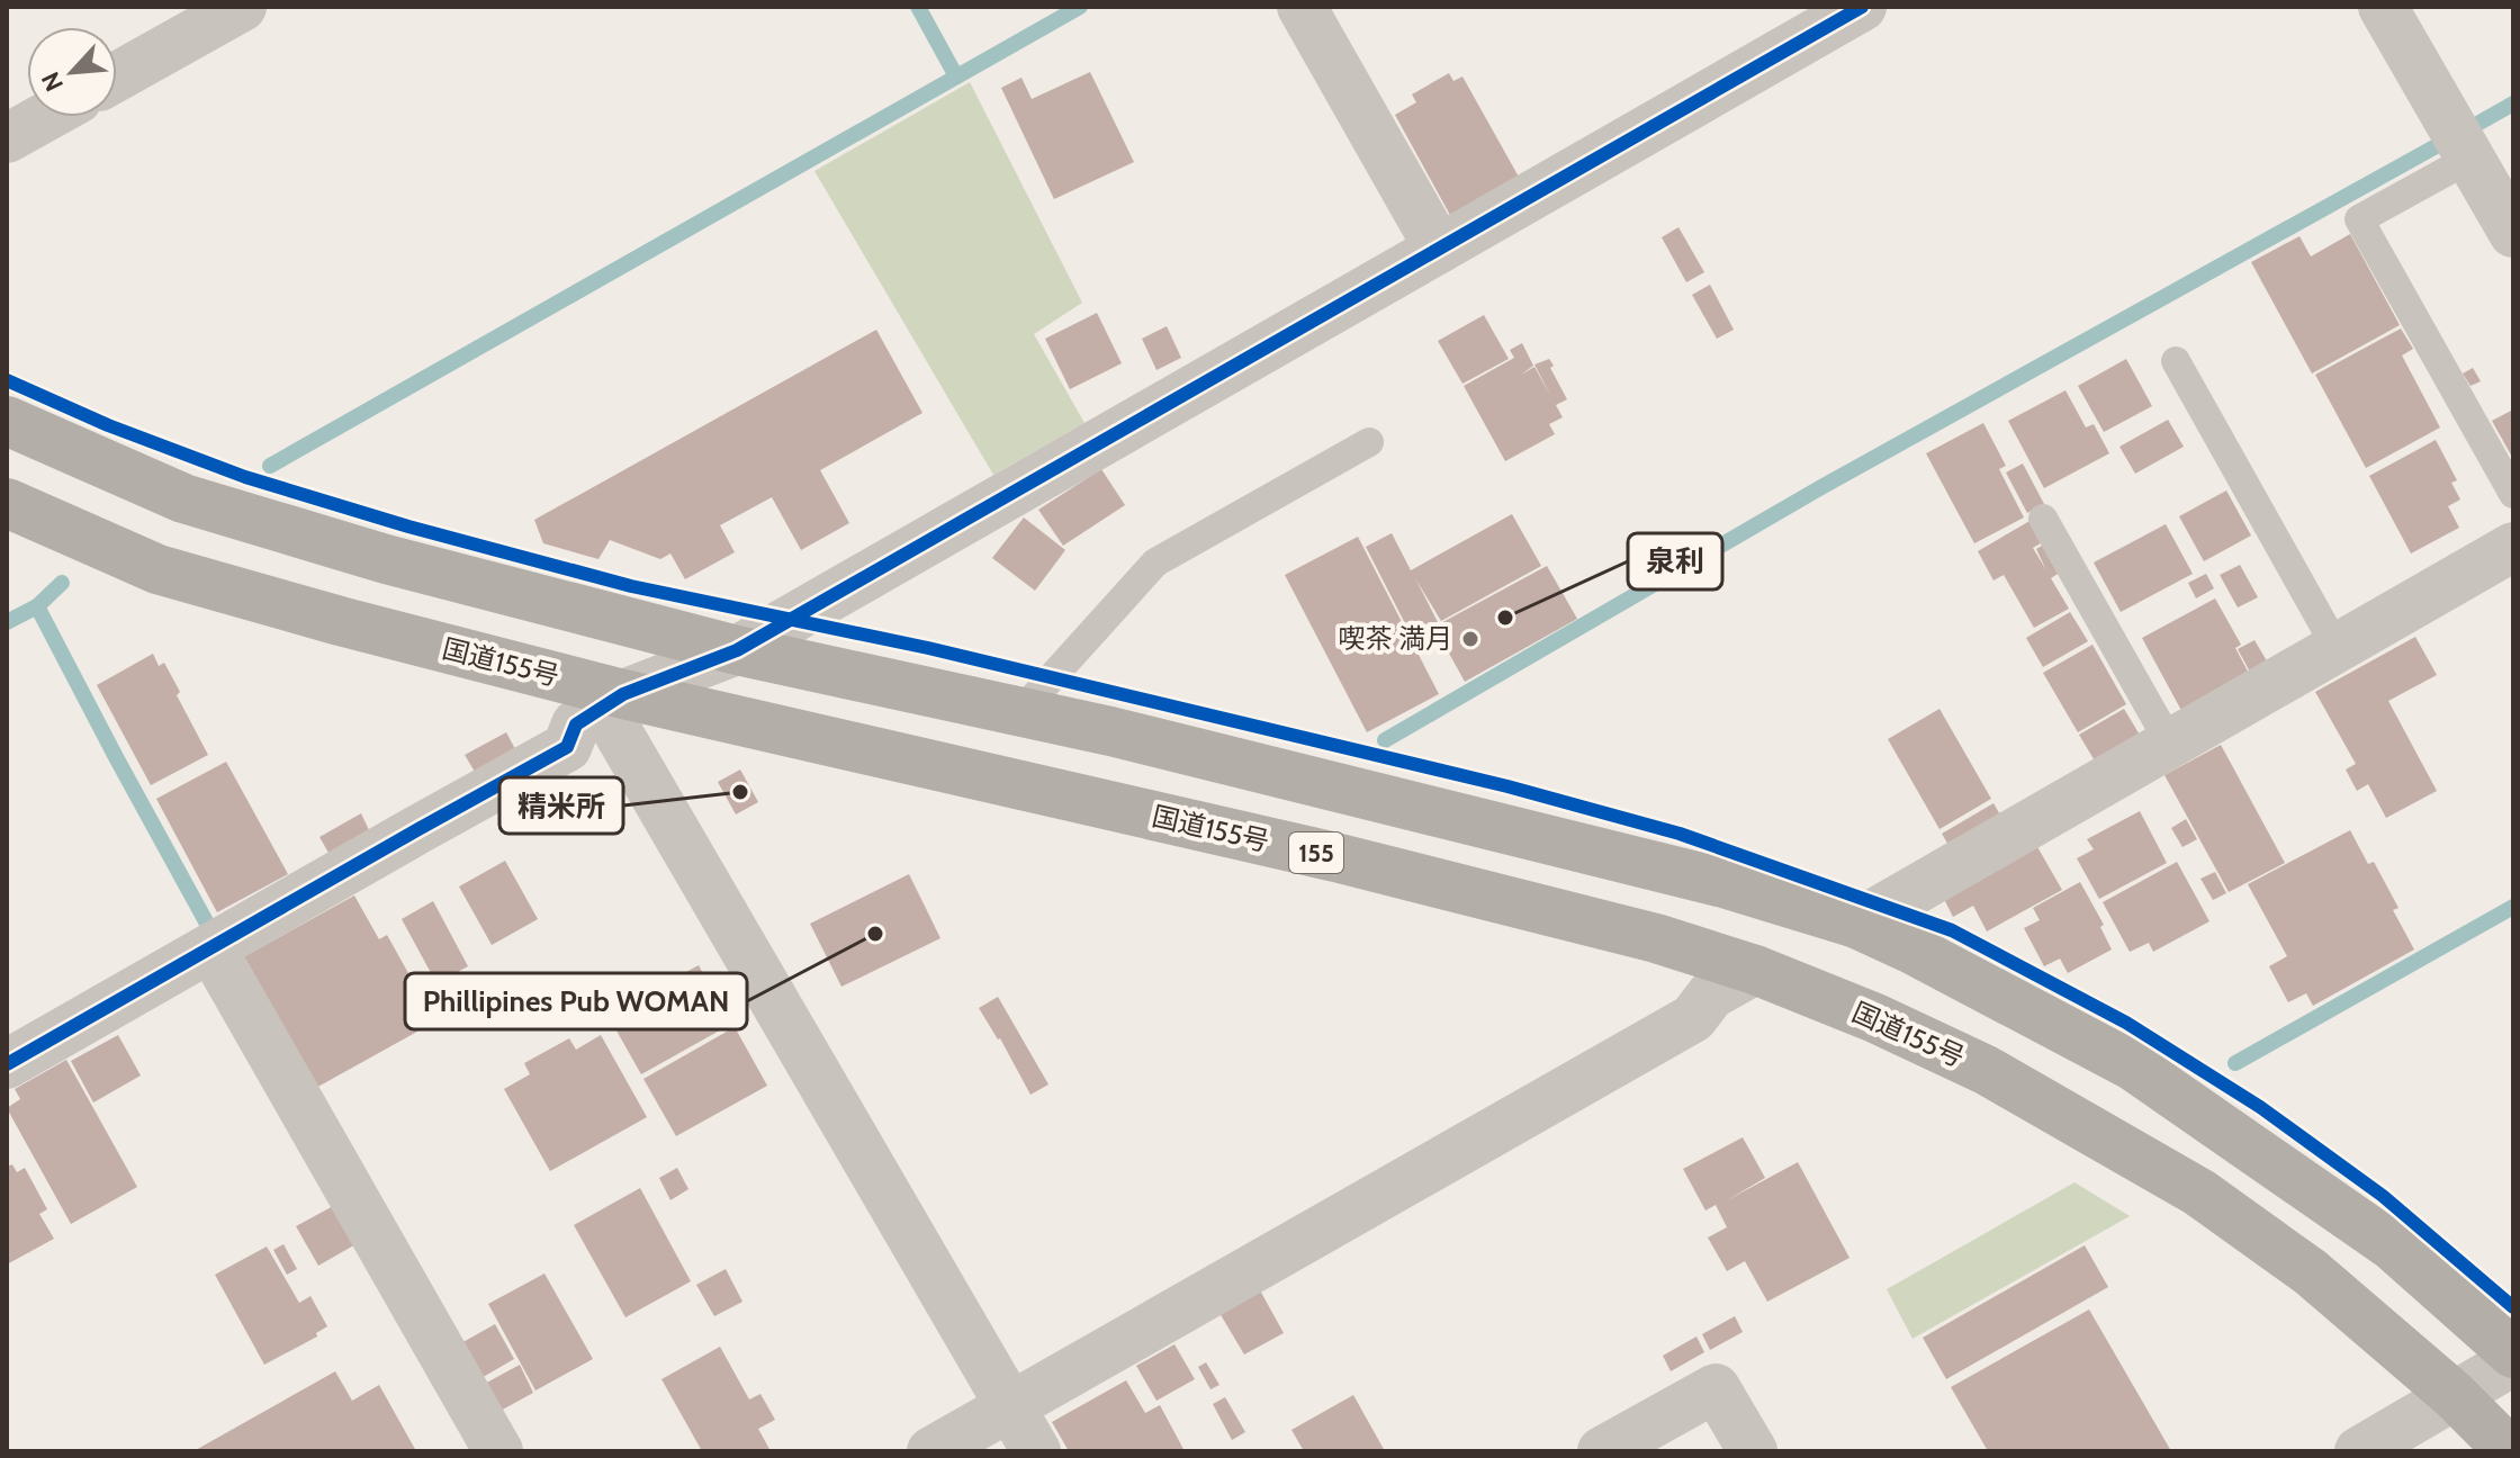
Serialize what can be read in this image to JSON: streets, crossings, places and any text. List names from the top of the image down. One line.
{"streets":{"highway":["国道155号","155"]},"places":["泉利","喫茶 満月","精米所","Phillipines Pub WOMAN"],"north":"bottom left"}
